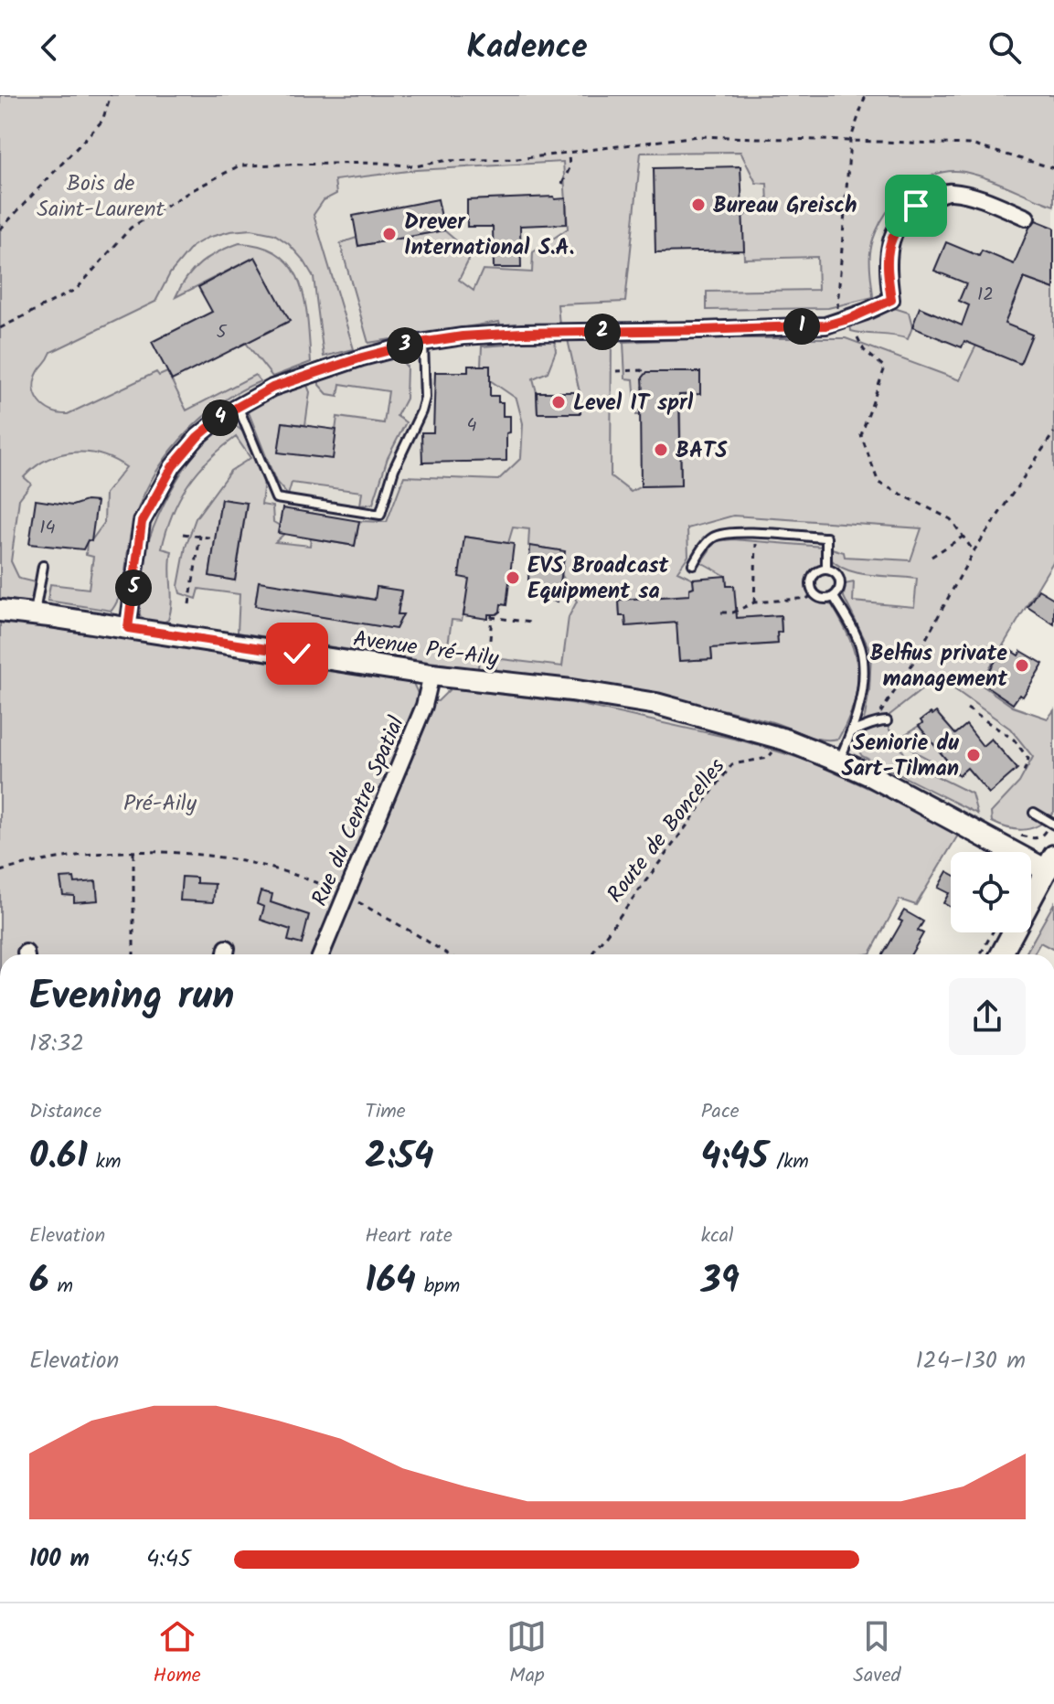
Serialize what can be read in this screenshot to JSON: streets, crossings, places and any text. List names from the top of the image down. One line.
{"streets":{"street":["Avenue Pré-Aily","Rue du Centre Spatial"],"path":["Route de Boncelles"]},"crossings":[["Avenue Pré-Aily","Rue du Centre Spatial"],["Avenue Pré-Aily","Route de Boncelles"]],"parks":["Bois de Saint-Laurent","Pré-Aily"],"places":["Bureau Greisch","Drever International S.A.","Level IT sprl","BATS","EVS Broadcast Equipment sa","Belfius private management","Seniorie du Sart-Tilman"],"house_numbers":["12","5","4","14"],"page":{"header":"Kadence","pins":["1","2","3","4","5"],"heading":["Evening run","18:32"],"stats":[["Distance","0.61 km"],["Time","2:54"],["Pace","4:45 /km"],["Elevation","6 m"],["Heart rate","164 bpm"],["kcal","39"]],"chart":["Elevation","124–130 m"],"list":[{"name":"100 m","note":"4:45"}],"tabs":["Home","Map","Saved"]}}
